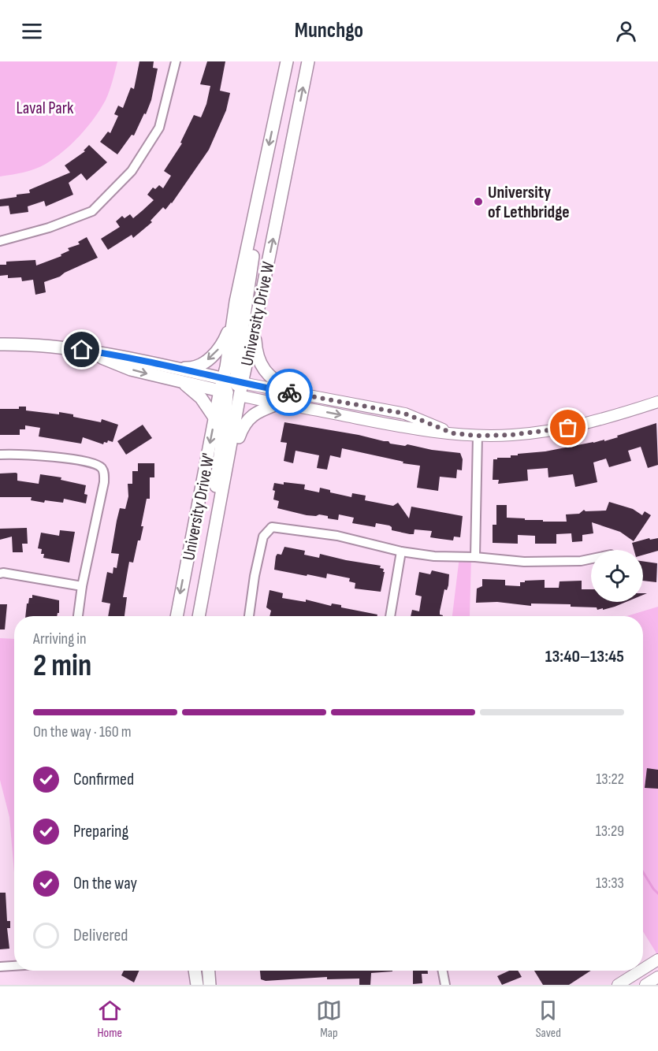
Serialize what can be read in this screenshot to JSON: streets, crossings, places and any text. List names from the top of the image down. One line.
{"streets":{"main road":["University Drive W","University Drive W'"]},"crossings":[["University Drive W","University Drive W'"]],"parks":["Laval Park"],"places":["University of Lethbridge"],"page":{"header":"Munchgo","heading":["2 min","Arriving in","13:40–13:45"],"bar":"On the way · 160 m","list":[["Confirmed","13:22"],["Preparing","13:29"],["On the way","13:33"],"Delivered"],"tabs":["Home","Map","Saved"]}}
